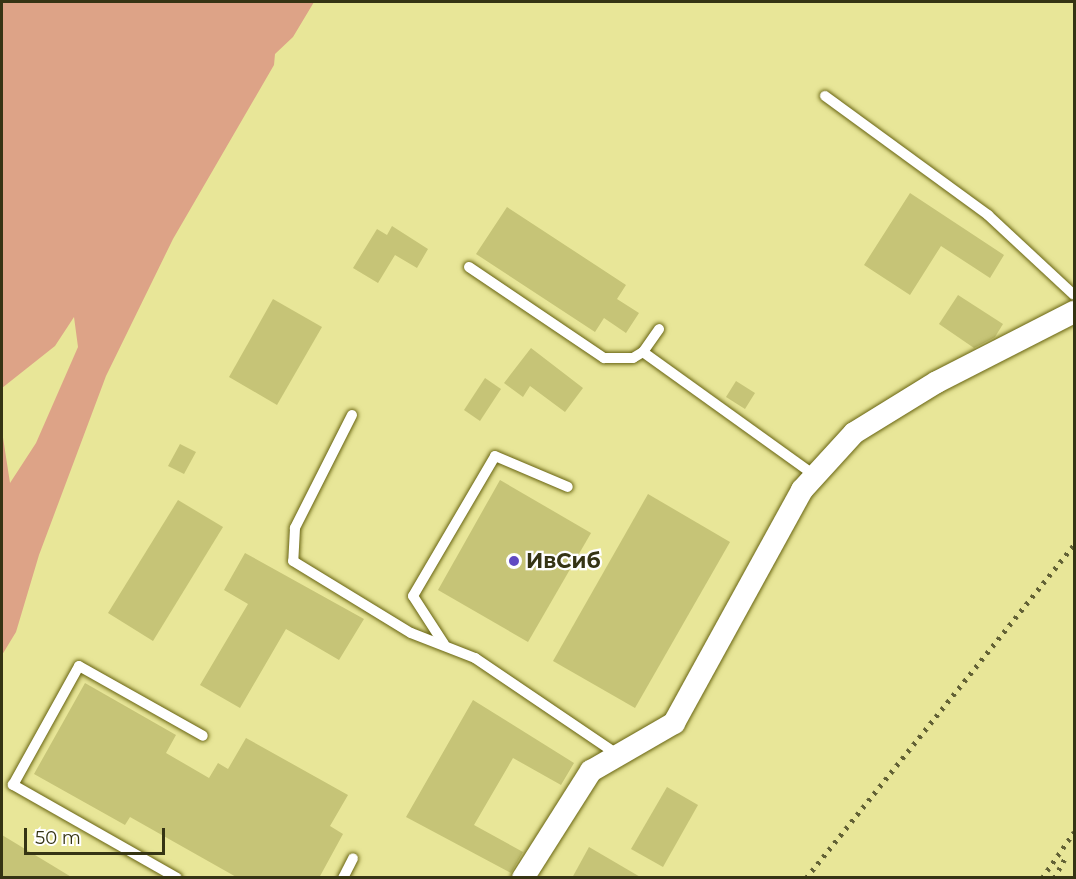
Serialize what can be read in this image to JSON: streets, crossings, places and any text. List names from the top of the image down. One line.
{"places":["ИвСиб"],"scale_bar":"50 m"}
